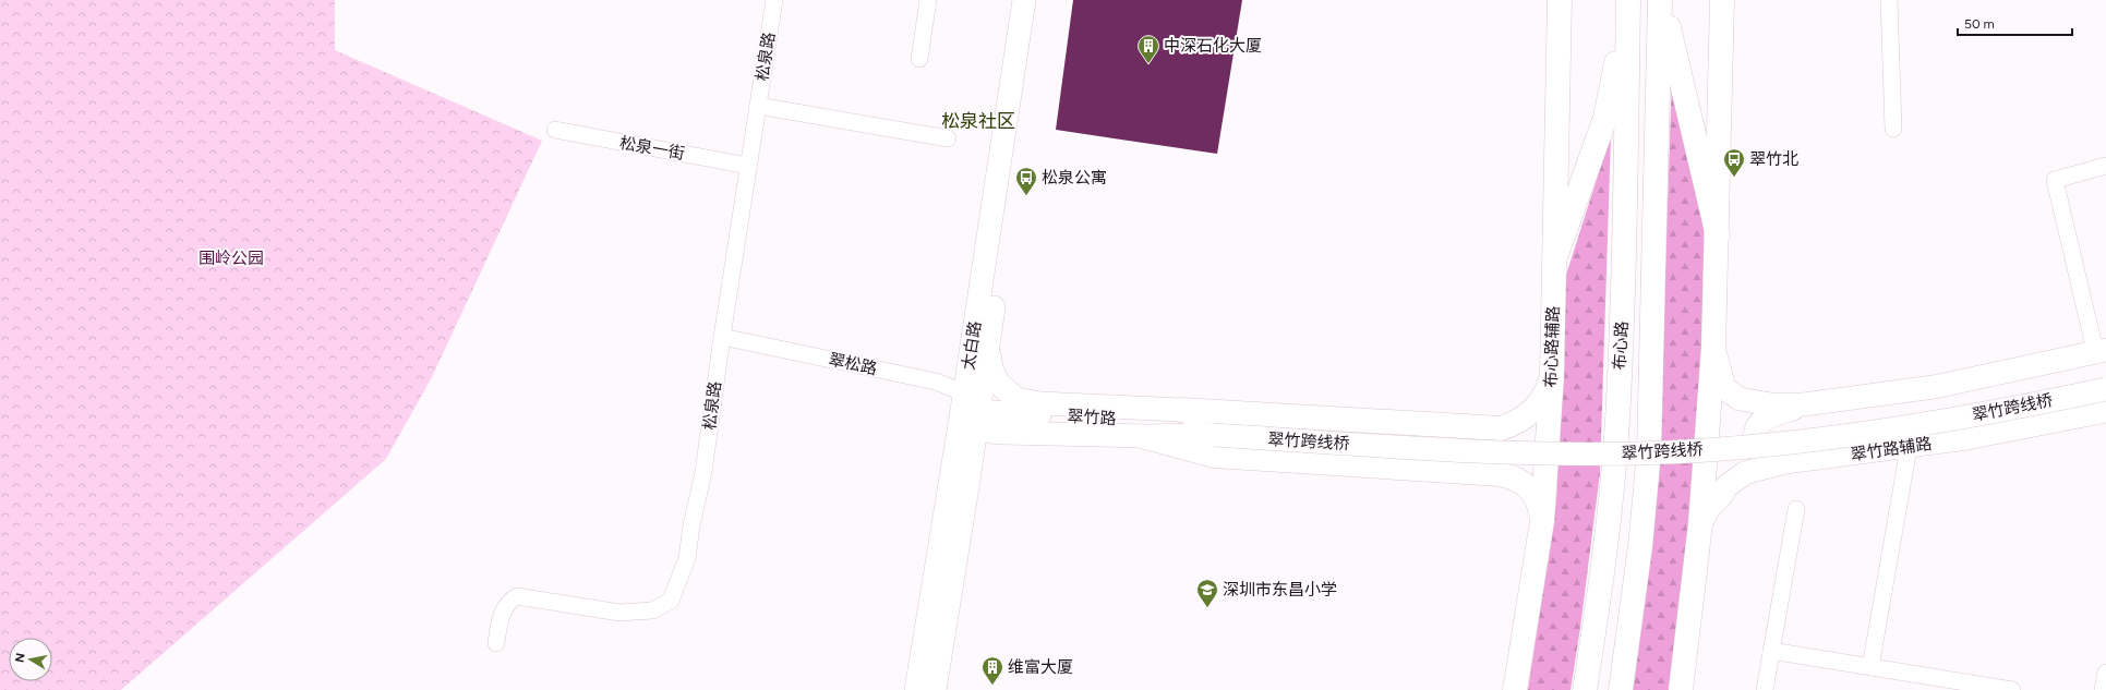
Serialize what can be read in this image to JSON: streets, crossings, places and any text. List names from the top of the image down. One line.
{"streets":{"main road":["太白路","布心路","布心路辅路","翠竹跨线桥","翠竹路","翠竹路辅路"],"street":["松泉路","松泉一街","翠松路"]},"crossings":[["松泉路","松泉一街"],["松泉路","翠松路"],["太白路","翠松路"],["太白路","翠竹路"],["翠松路","翠竹路"],["翠竹跨线桥","翠竹路"]],"districts":["松泉社区"],"parks":["围岭公园"],"places":{"building":["中深石化大厦","维富大厦"],"bus stop":["翠竹北","松泉公寓"],"school or university":["深圳市东昌小学"]},"scale_bar":"50 m","north":"left"}
